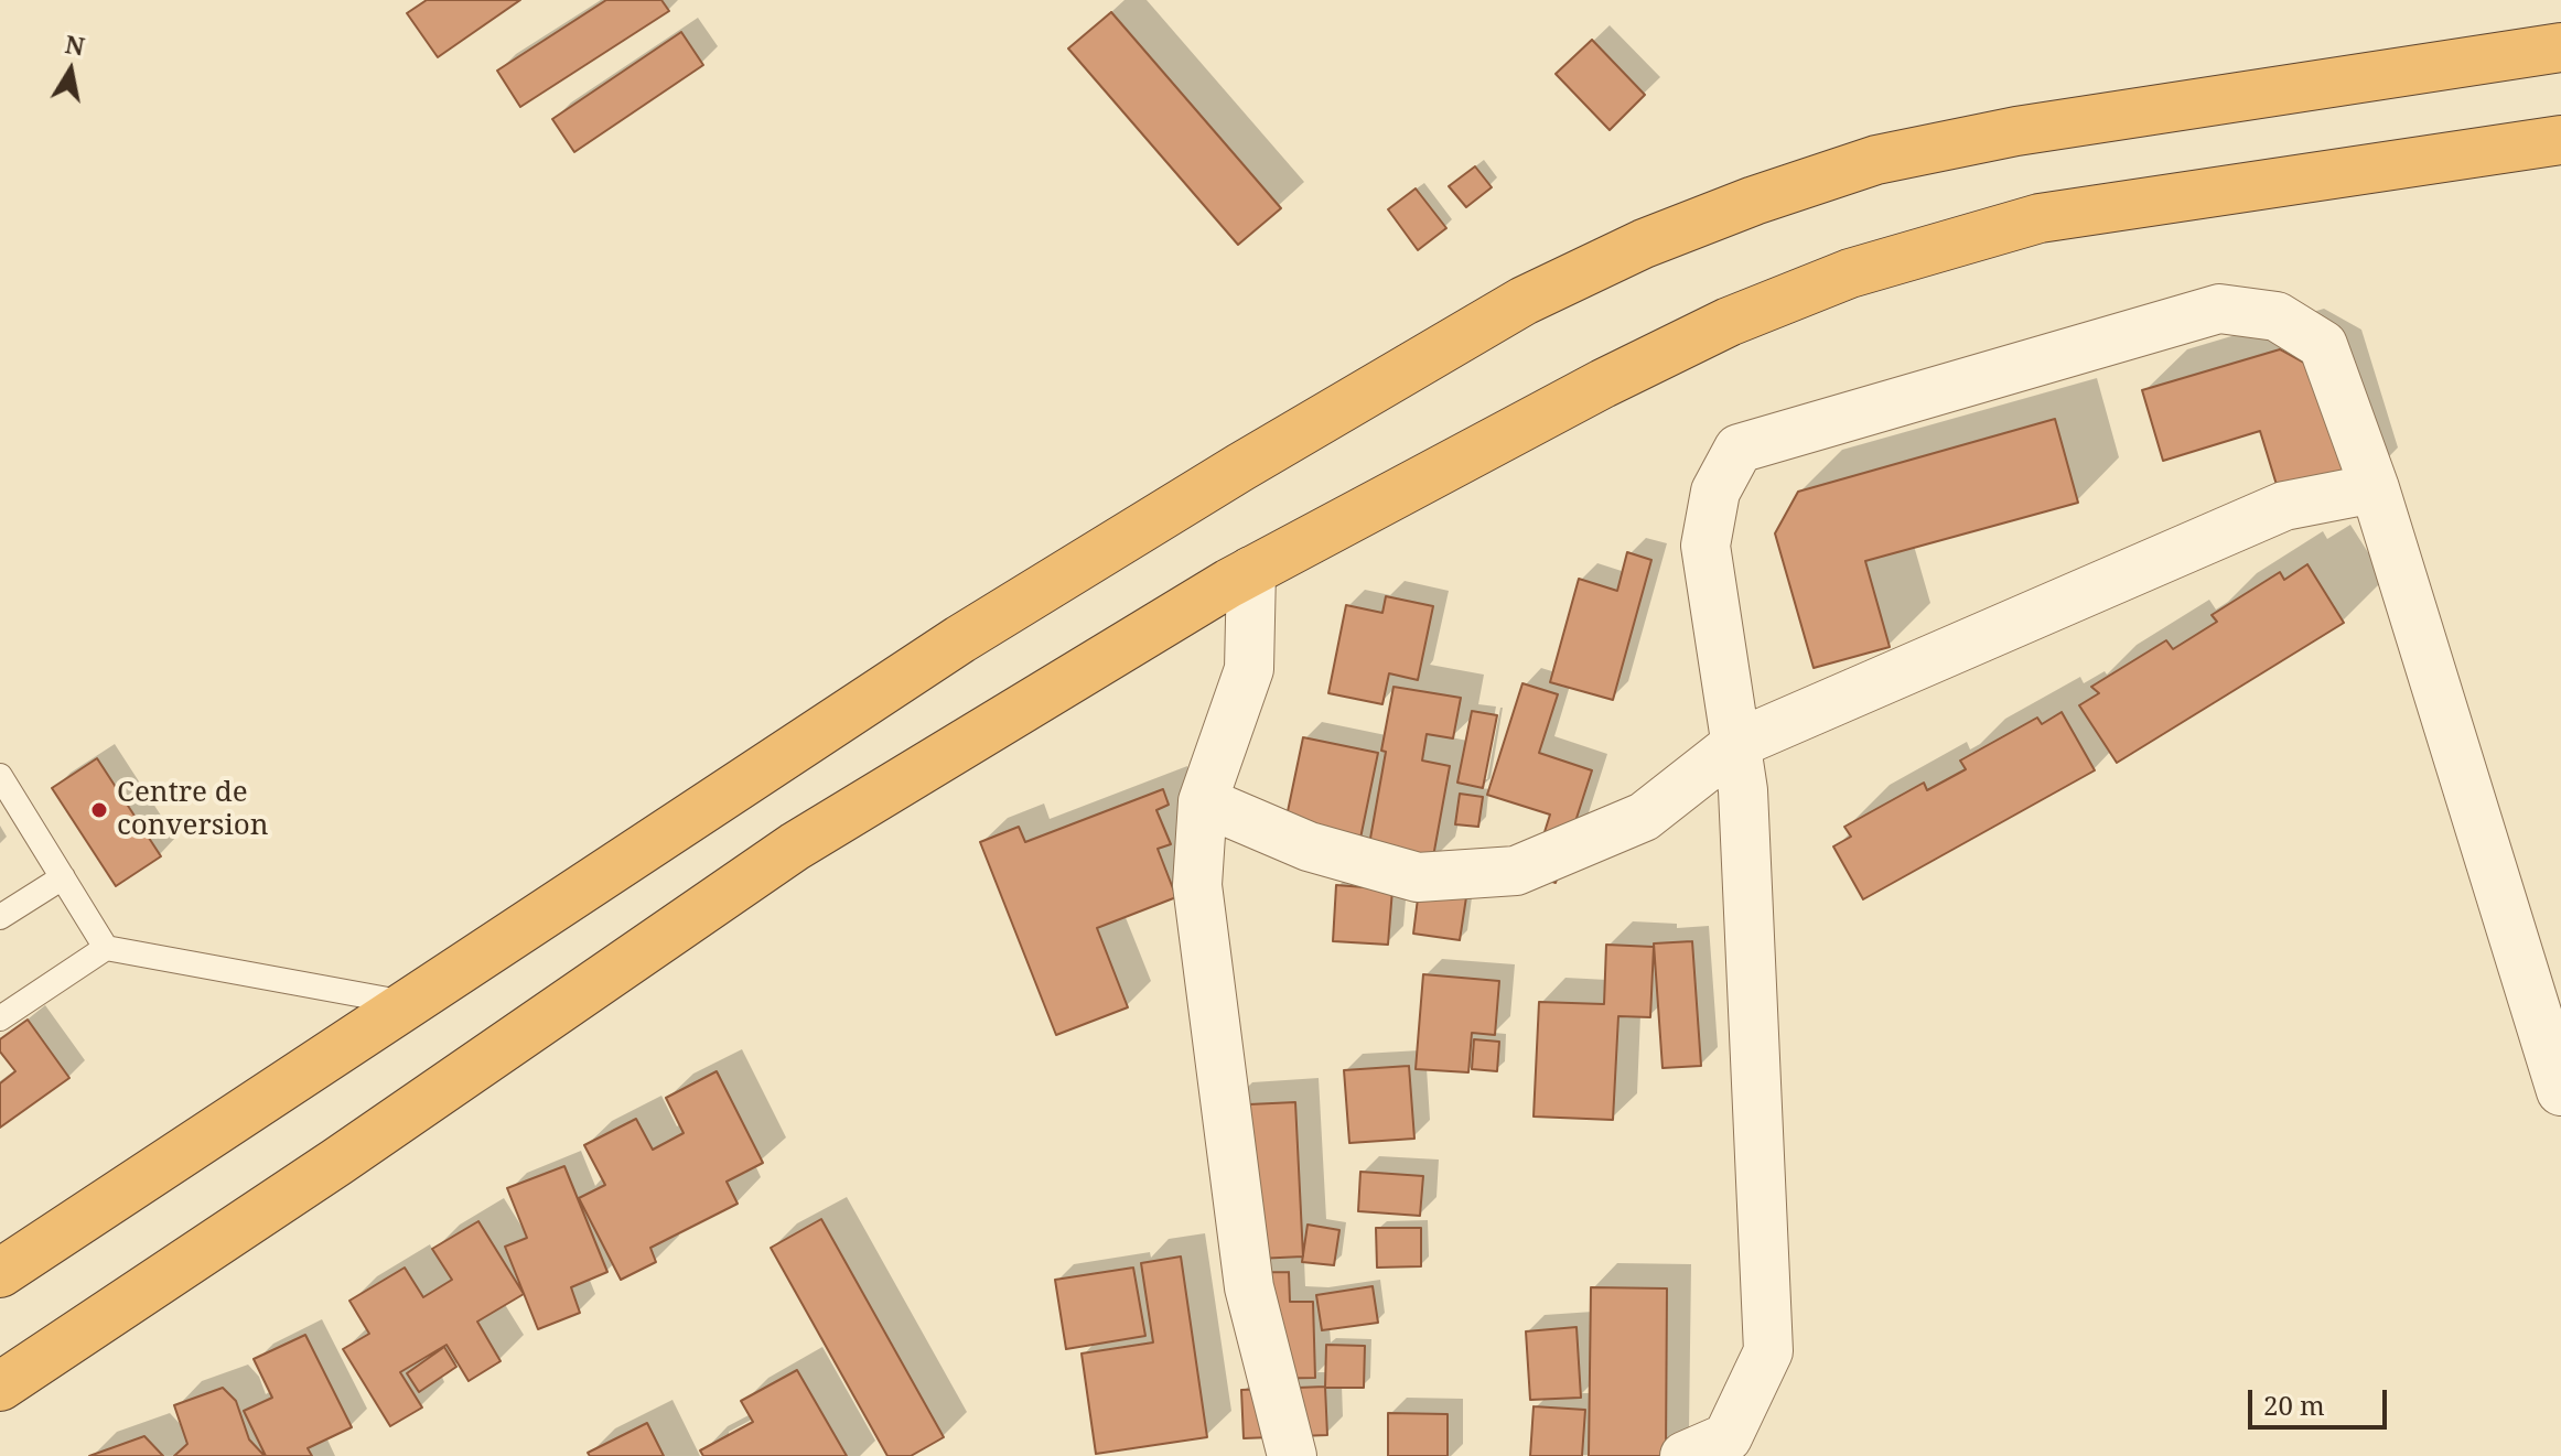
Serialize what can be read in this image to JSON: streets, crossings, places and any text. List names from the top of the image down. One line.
{"places":["Centre de conversion"],"scale_bar":"20 m","north":"top"}
